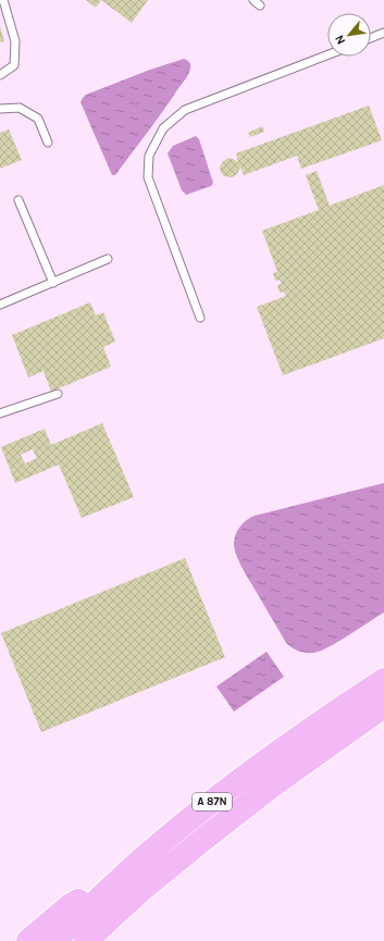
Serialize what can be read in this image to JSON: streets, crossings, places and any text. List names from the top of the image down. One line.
{"streets":{"highway":["A 87N"]},"north":"bottom left"}
